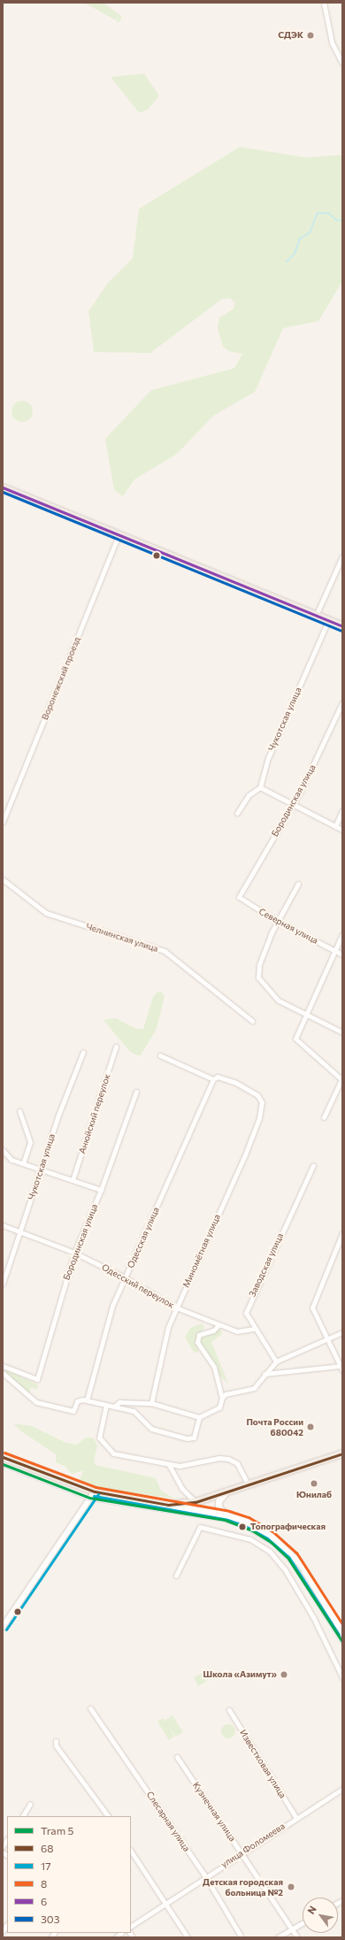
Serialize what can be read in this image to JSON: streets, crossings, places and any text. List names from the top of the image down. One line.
{"streets":{"street":["Воронежский проезд","Чукотская улица","Бородинская улица","Северная улица","Челнинская улица","Анюйский переулок","Одесская улица","Миномётная улица","Заводская улица","Одесский переулок","Известковая улица","Кузнечная улица","Слесарная улица","улица Фоломеева"]},"crossings":[["Чукотская улица","Одесский переулок"],["Бородинская улица","Северная улица"],["Бородинская улица","Одесский переулок"],["Одесская улица","Миномётная улица"],["Одесская улица","Одесский переулок"],["Миномётная улица","Одесский переулок"],["Заводская улица","Одесский переулок"],["Известковая улица","улица Фоломеева"],["Кузнечная улица","улица Фоломеева"],["Слесарная улица","улица Фоломеева"]],"places":["СДЭК","Почта России 680042","Юнилаб","Топографическая","Школа «Азимут»","Детская городская больница №2"],"lines":["transit line 6","transit line 303","transit line 8","transit line 68","tram line 5","transit line 17"],"legend":["Tram 5","68","17","8","6","303"],"north":"top left"}
